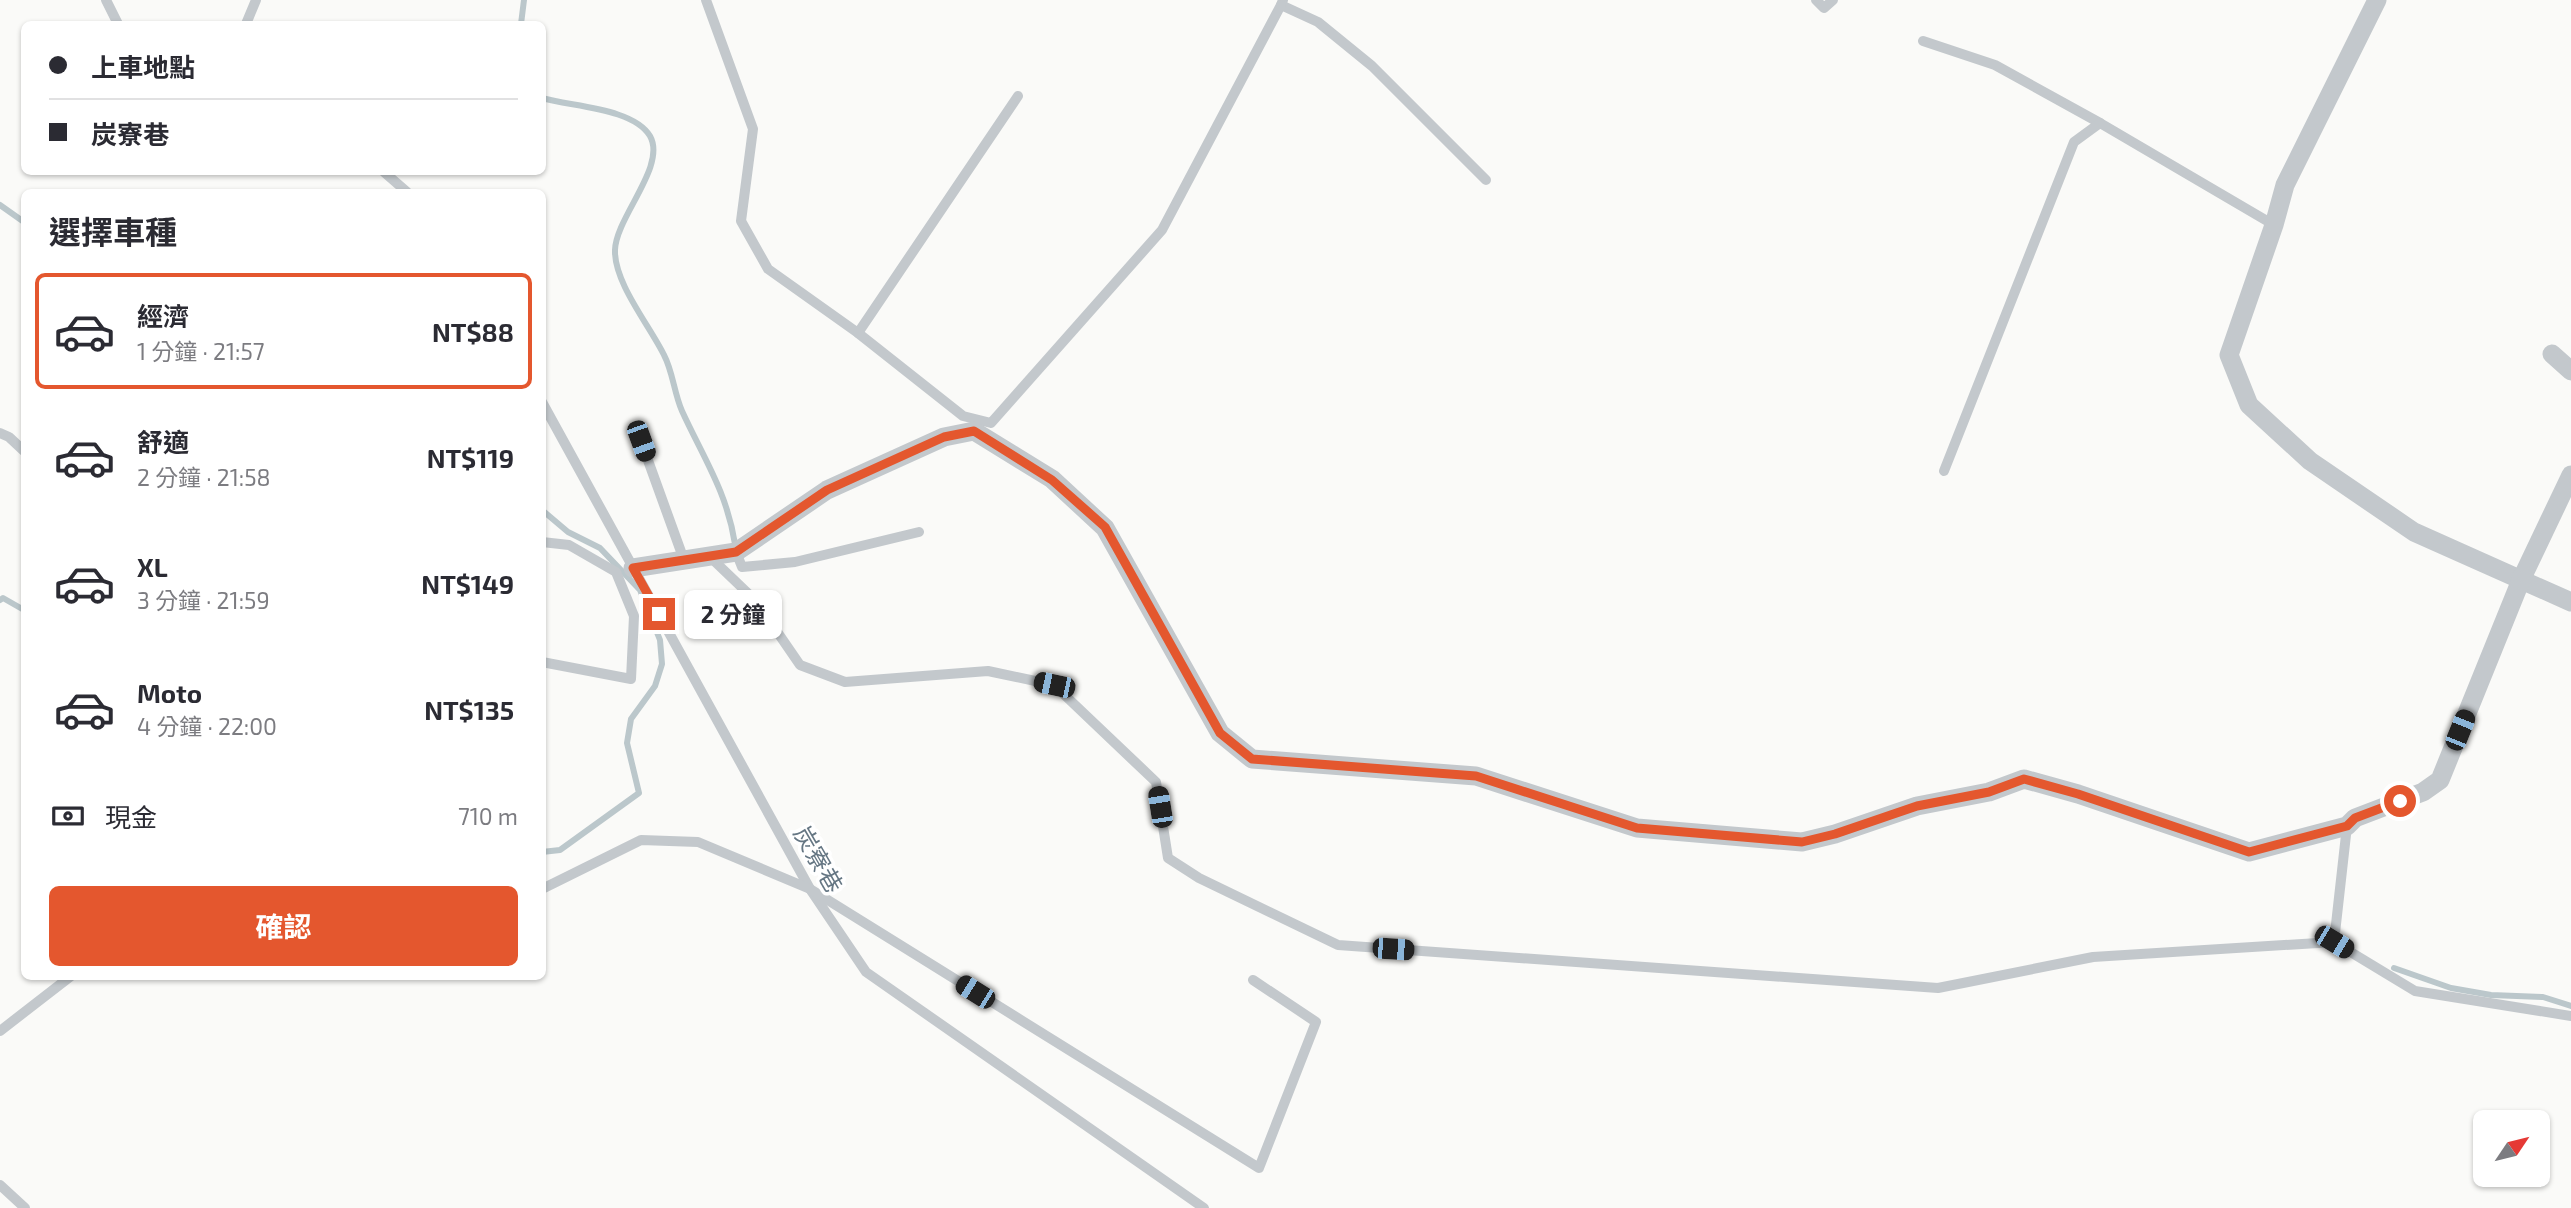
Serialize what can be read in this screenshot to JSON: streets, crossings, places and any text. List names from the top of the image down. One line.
{"streets":{"lane":["炭寮巷"]},"north":"top right","page":{"banner":["上車地點","炭寮巷"],"heading":"選擇車種","list":[{"name":"經濟","note":"1 分鐘 · 21:57","value":"NT$88"},{"name":"舒適","note":"2 分鐘 · 21:58","value":"NT$119"},{"name":"XL","note":"3 分鐘 · 21:59","value":"NT$149"},{"name":"Moto","note":"4 分鐘 · 22:00","value":"NT$135"}],"bubble":"2 分鐘","pay":["現金","710 m"],"buttons":"確認"}}
